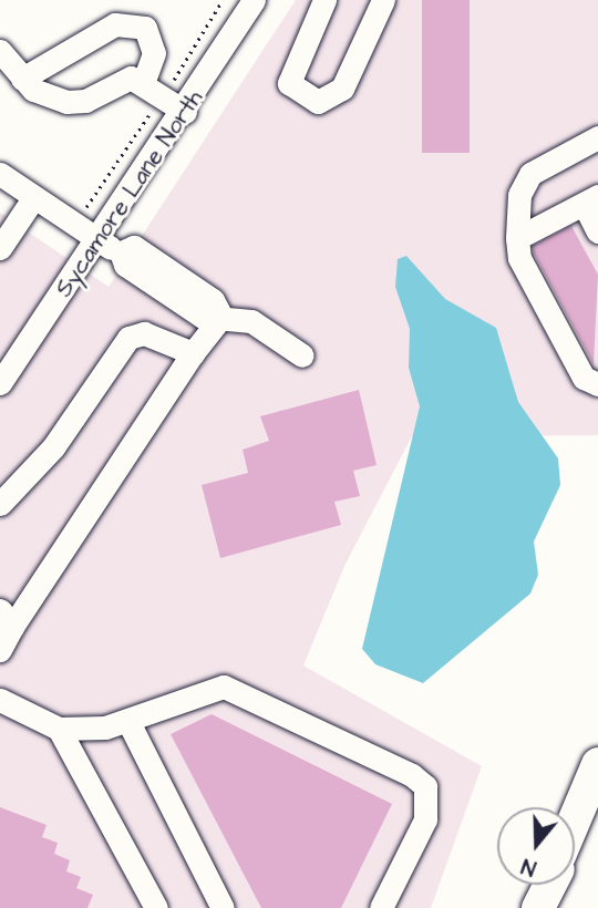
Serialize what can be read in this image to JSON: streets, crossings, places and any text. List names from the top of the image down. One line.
{"streets":{"street":["Sycamore Lane North"]},"north":"bottom"}
